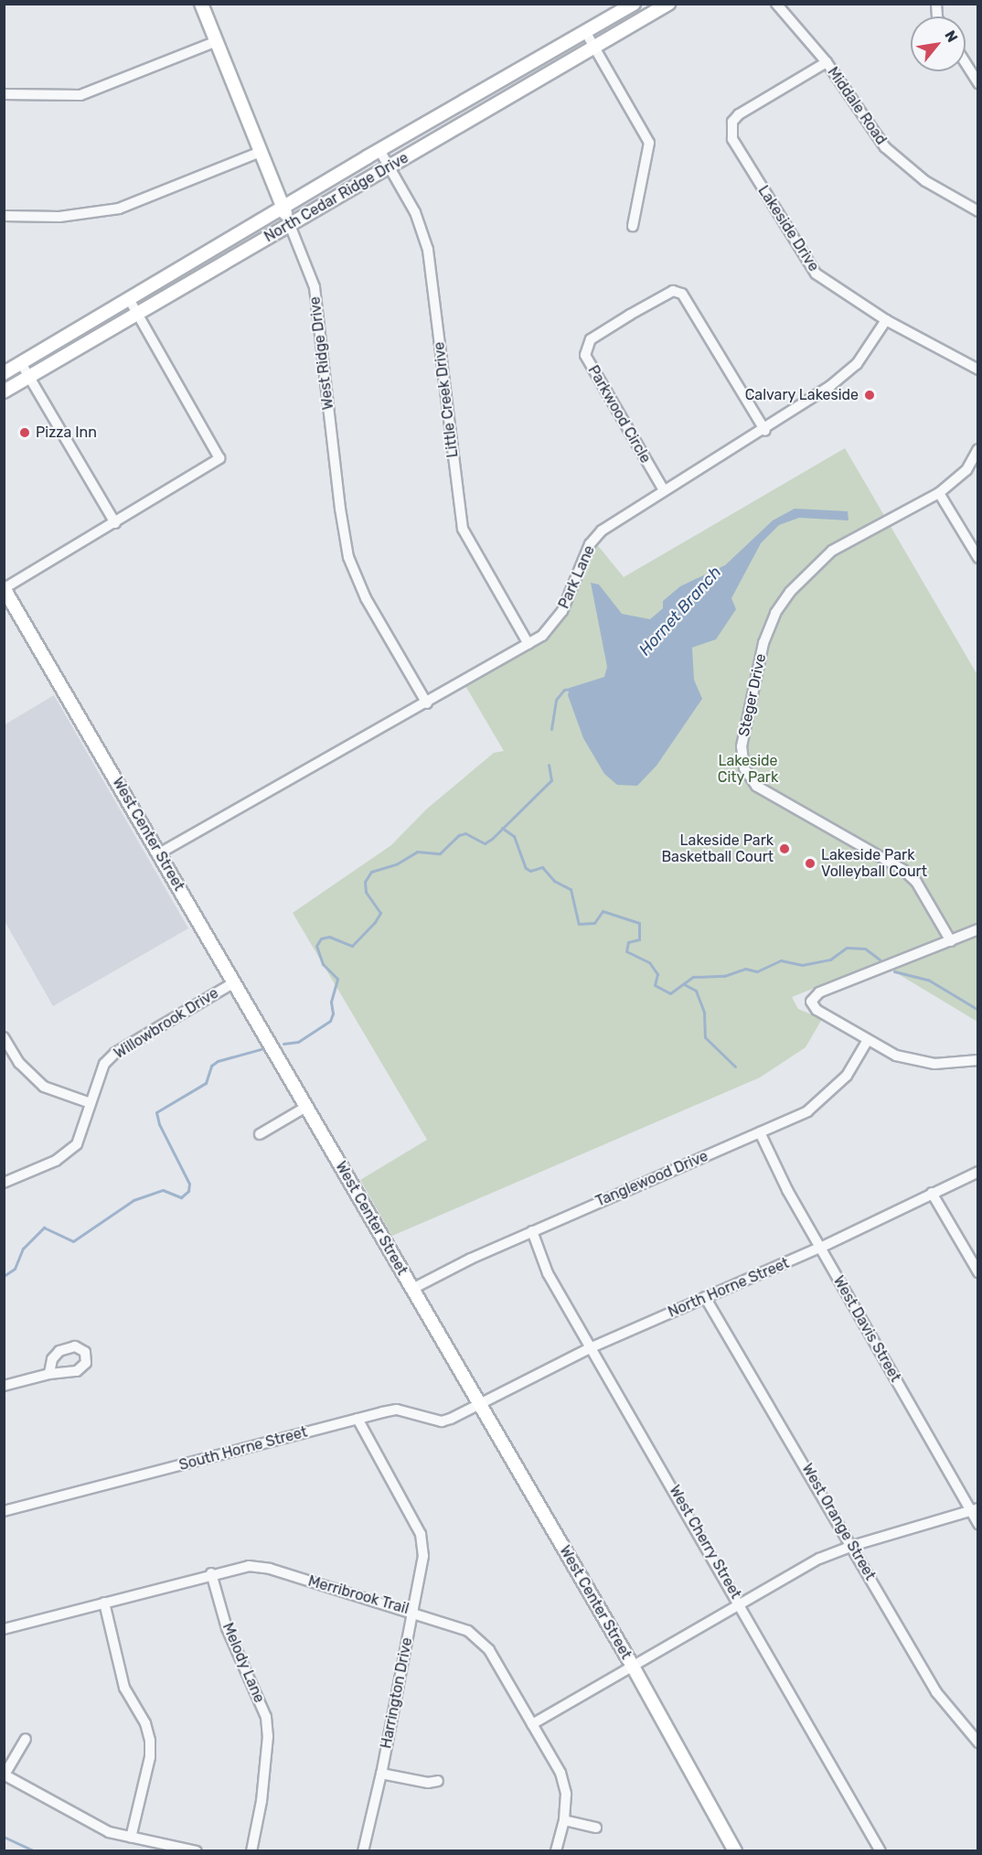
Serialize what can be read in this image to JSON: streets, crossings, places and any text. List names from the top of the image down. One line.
{"streets":{"street":["Middale Road","North Cedar Ridge Drive","Lakeside Drive","West Ridge Drive","Little Creek Drive","Parkwood Circle","Park Lane","Steger Drive","West Center Street","Willowbrook Drive","Tanglewood Drive","North Horne Street","West Davis Street","South Horne Street","West Orange Street","West Cherry Street","Merribrook Trail","Melody Lane","Harrington Drive"]},"crossings":[["Middale Road","Lakeside Drive"],["North Cedar Ridge Drive","West Ridge Drive"],["North Cedar Ridge Drive","Little Creek Drive"],["Lakeside Drive","Park Lane"],["West Ridge Drive","Park Lane"],["Little Creek Drive","Park Lane"],["Parkwood Circle","Park Lane"],["Park Lane","West Center Street"],["West Center Street","Willowbrook Drive"],["West Center Street","Tanglewood Drive"],["West Center Street","North Horne Street"],["West Center Street","South Horne Street"],["Tanglewood Drive","West Davis Street"],["Tanglewood Drive","West Cherry Street"],["North Horne Street","West Davis Street"],["North Horne Street","South Horne Street"],["North Horne Street","West Orange Street"],["North Horne Street","West Cherry Street"],["South Horne Street","Harrington Drive"],["Merribrook Trail","Melody Lane"],["Merribrook Trail","Harrington Drive"]],"water":["Hornet Branch"],"parks":["Lakeside City Park"],"places":["Calvary Lakeside","Pizza Inn","Lakeside Park Basketball Court","Lakeside Park Volleyball Court"],"north":"top right"}
